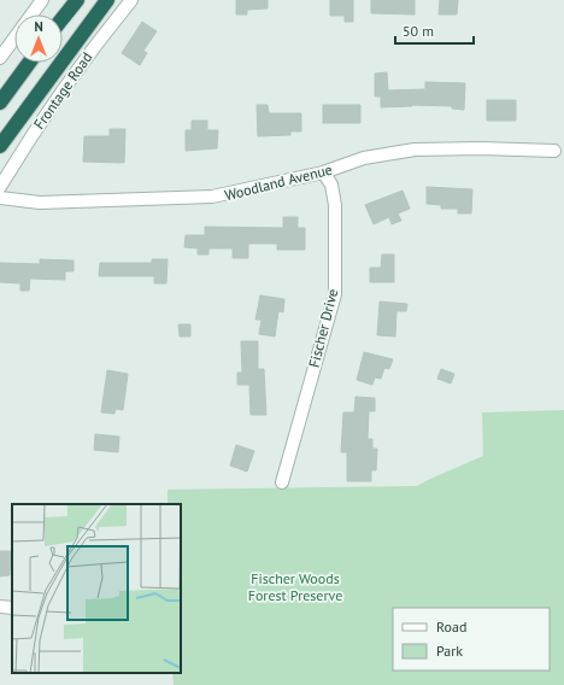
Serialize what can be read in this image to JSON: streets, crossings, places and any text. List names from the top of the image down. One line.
{"streets":{"street":["Frontage Road","Woodland Avenue","Fischer Drive"]},"crossings":[["Woodland Avenue","Fischer Drive"]],"parks":["Fischer Woods Forest Preserve"],"legend":["Road","Park"],"scale_bar":"50 m","north":"top"}
